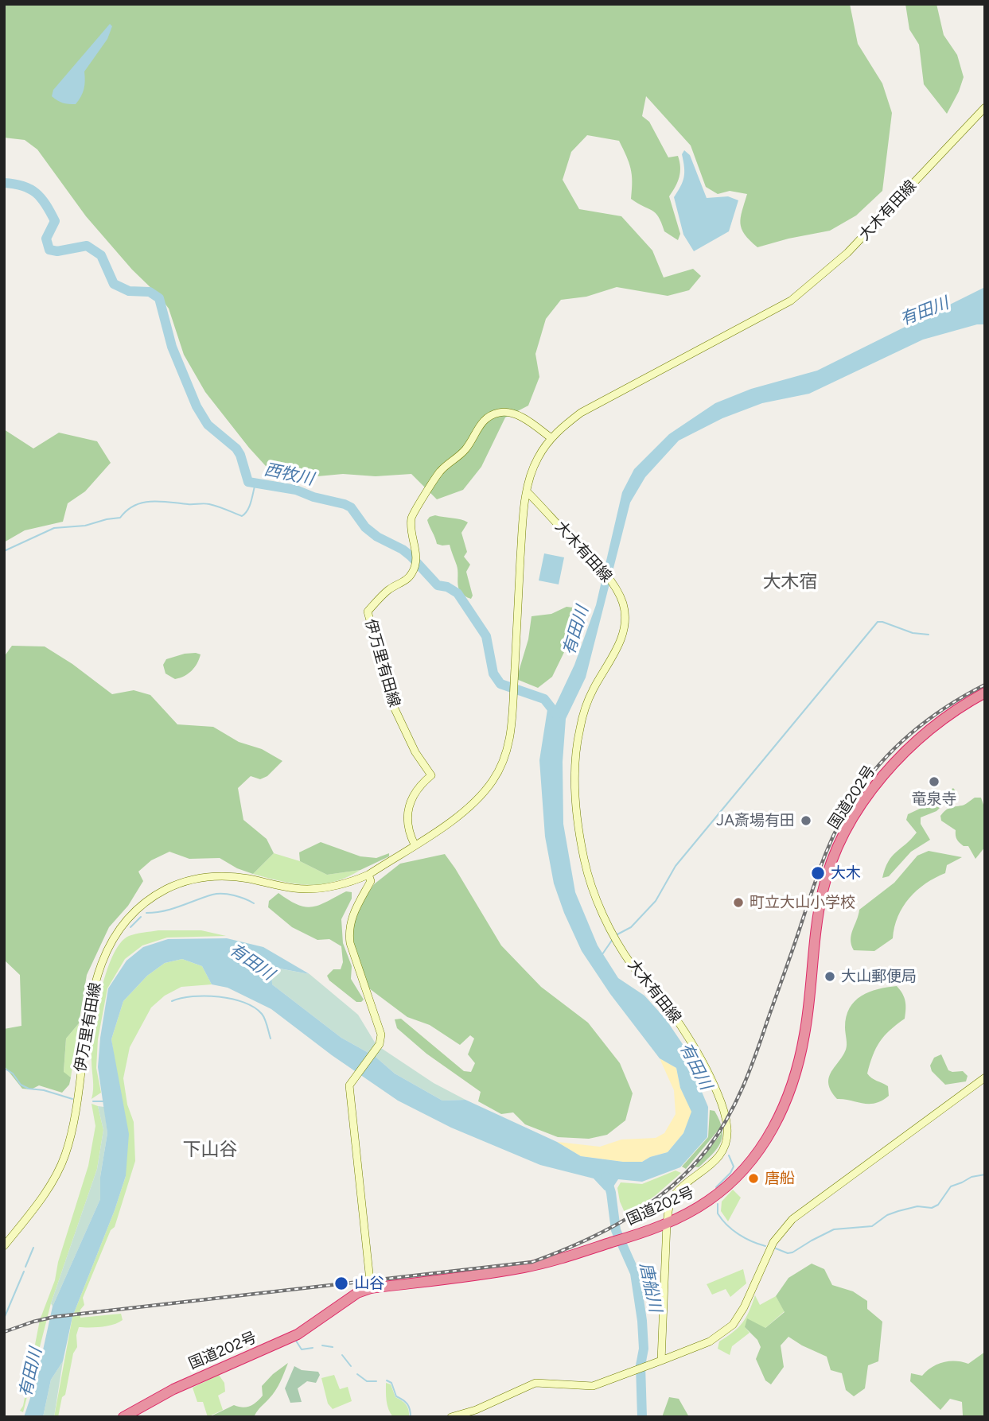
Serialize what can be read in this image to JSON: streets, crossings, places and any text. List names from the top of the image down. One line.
{"streets":{"highway":["国道202号"],"main road":["大木有田線","伊万里有田線"]},"crossings":[["大木有田線","伊万里有田線"],["大木有田線","国道202号"]],"districts":["大木宿","下山谷"],"water":["有田川","西牧川","唐船川"],"places":["竜泉寺","JA斎場有田","大木","町立大山小学校","大山郵便局","唐船","山谷"]}
